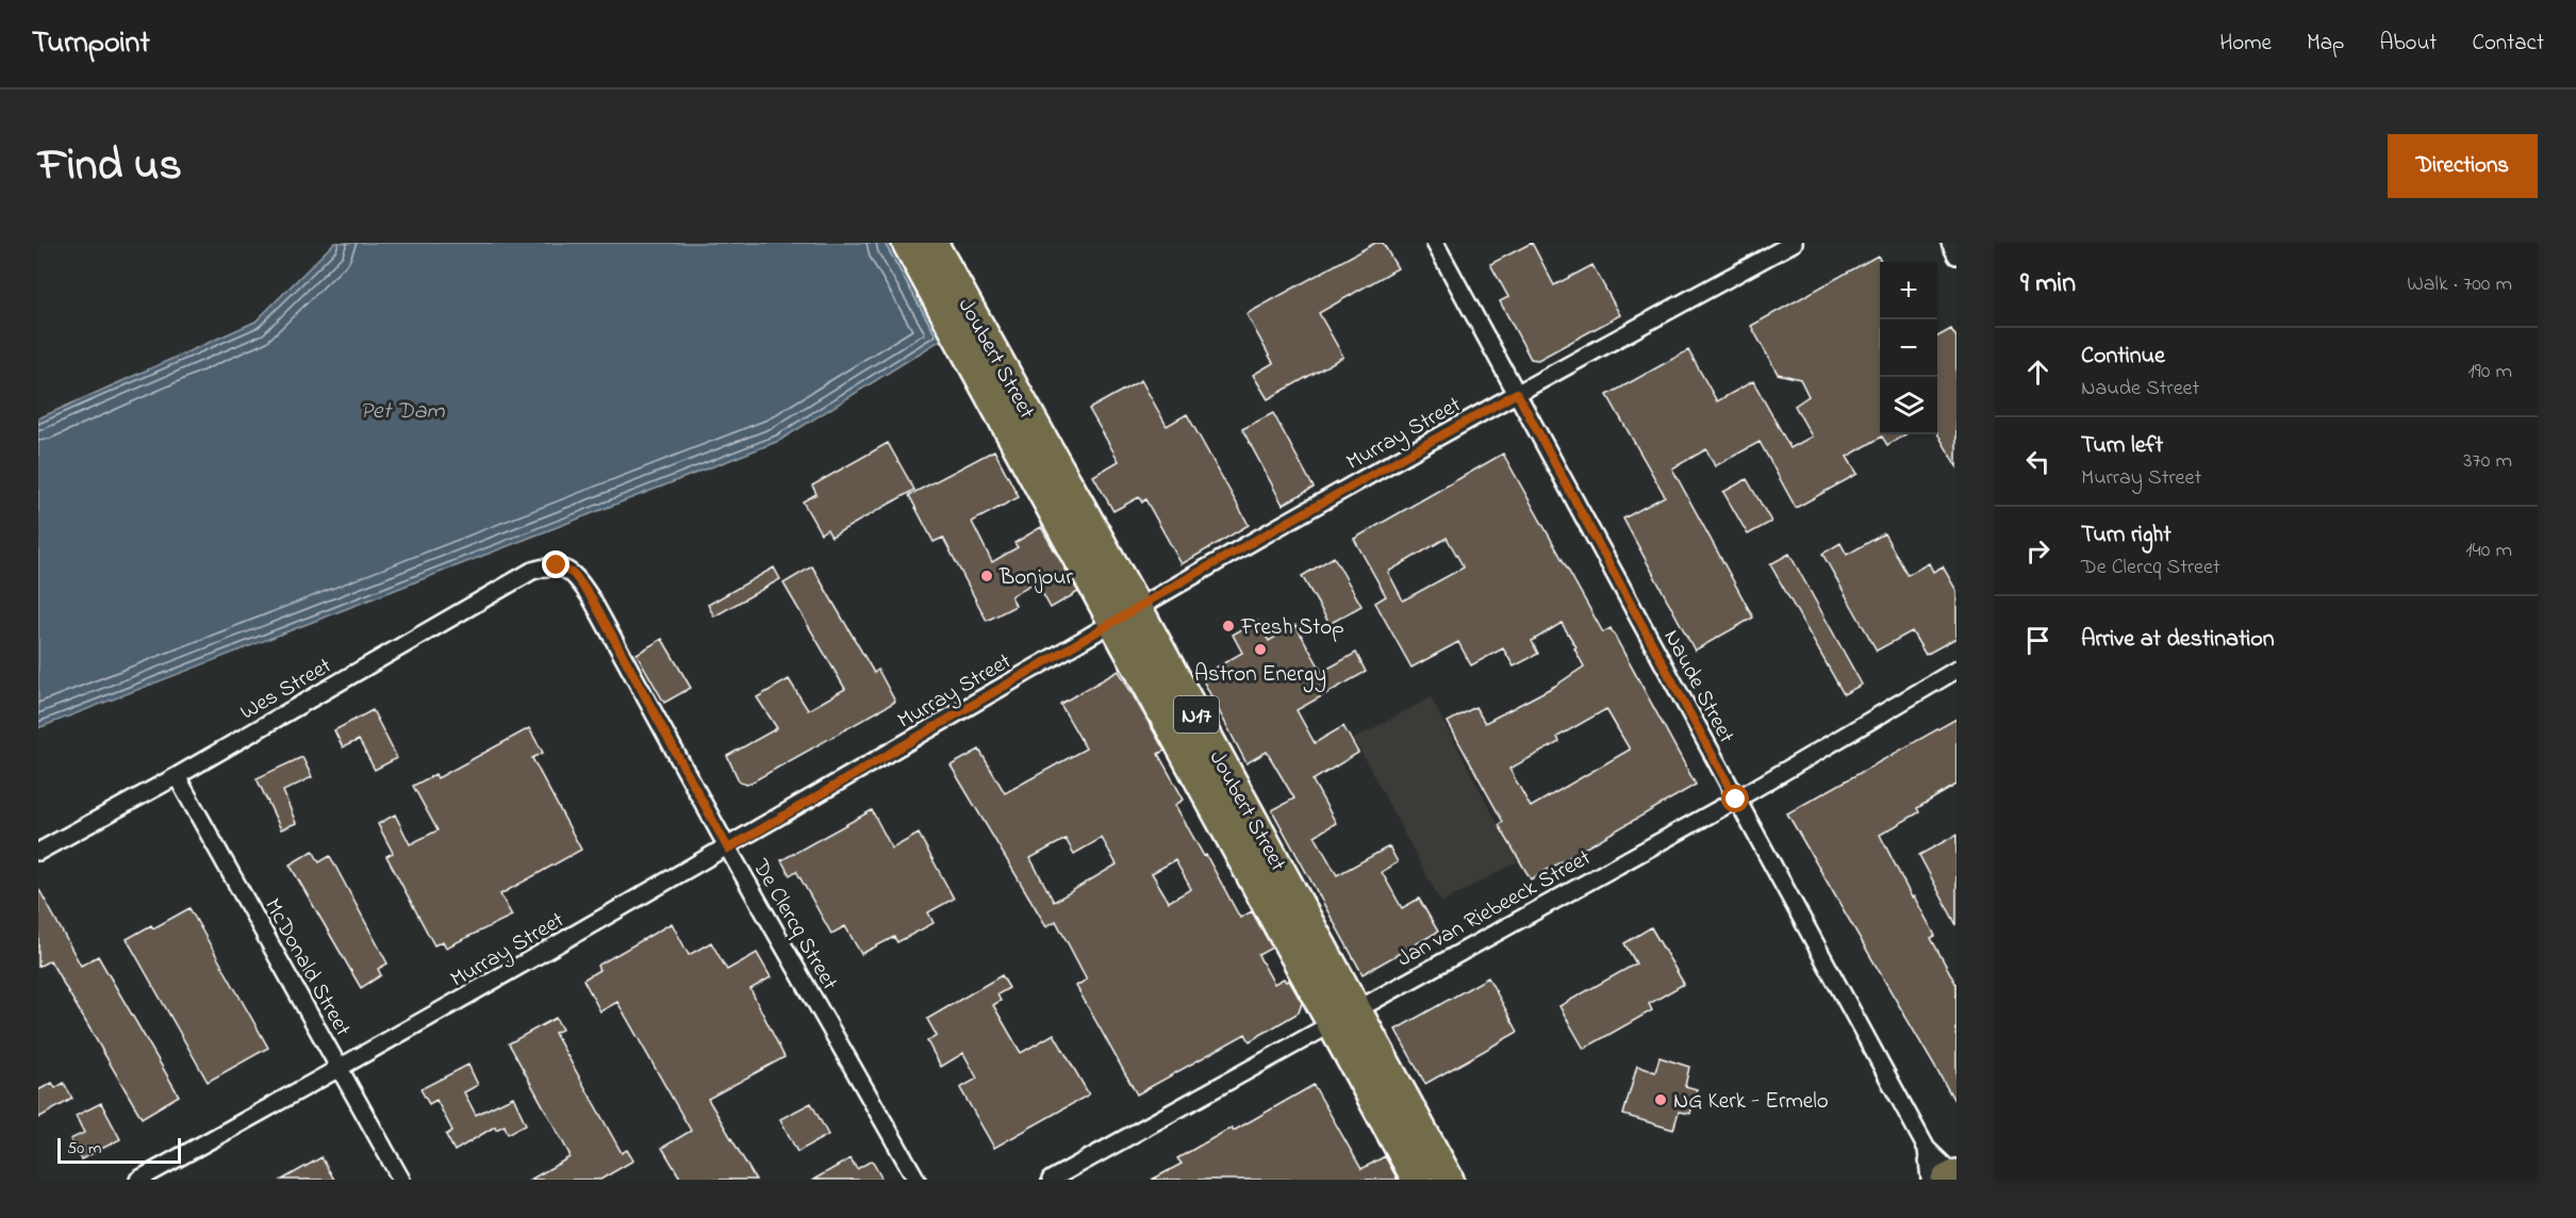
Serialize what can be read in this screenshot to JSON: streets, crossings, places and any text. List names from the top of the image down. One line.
{"streets":{"highway":["Joubert Street","N17"],"street":["Murray Street","Naude Street","Wes Street","Jan van Riebeeck Street","De Clercq Street","McDonald Street"]},"crossings":[["Joubert Street","Murray Street"],["Joubert Street","Jan van Riebeeck Street"],["Murray Street","Naude Street"],["Murray Street","De Clercq Street"],["Murray Street","McDonald Street"],["Naude Street","Jan van Riebeeck Street"],["Wes Street","De Clercq Street"],["Wes Street","McDonald Street"]],"water":["Pet Dam"],"places":["Bonjour","Fresh Stop","Astron Energy","NG Kerk - Ermelo"],"scale_bar":"50 m","page":{"header":"Turnpoint","nav":["Home","Map","About","Contact"],"title":"Find us","buttons":"Directions","heading":["9 min","Walk · 700 m"],"map_buttons":["+","−"],"list":[["Continue","Naude Street","190 m"],["Turn left","Murray Street","370 m"],["Turn right","De Clercq Street","140 m"],"Arrive at destination"],"scale":"50 m"}}
